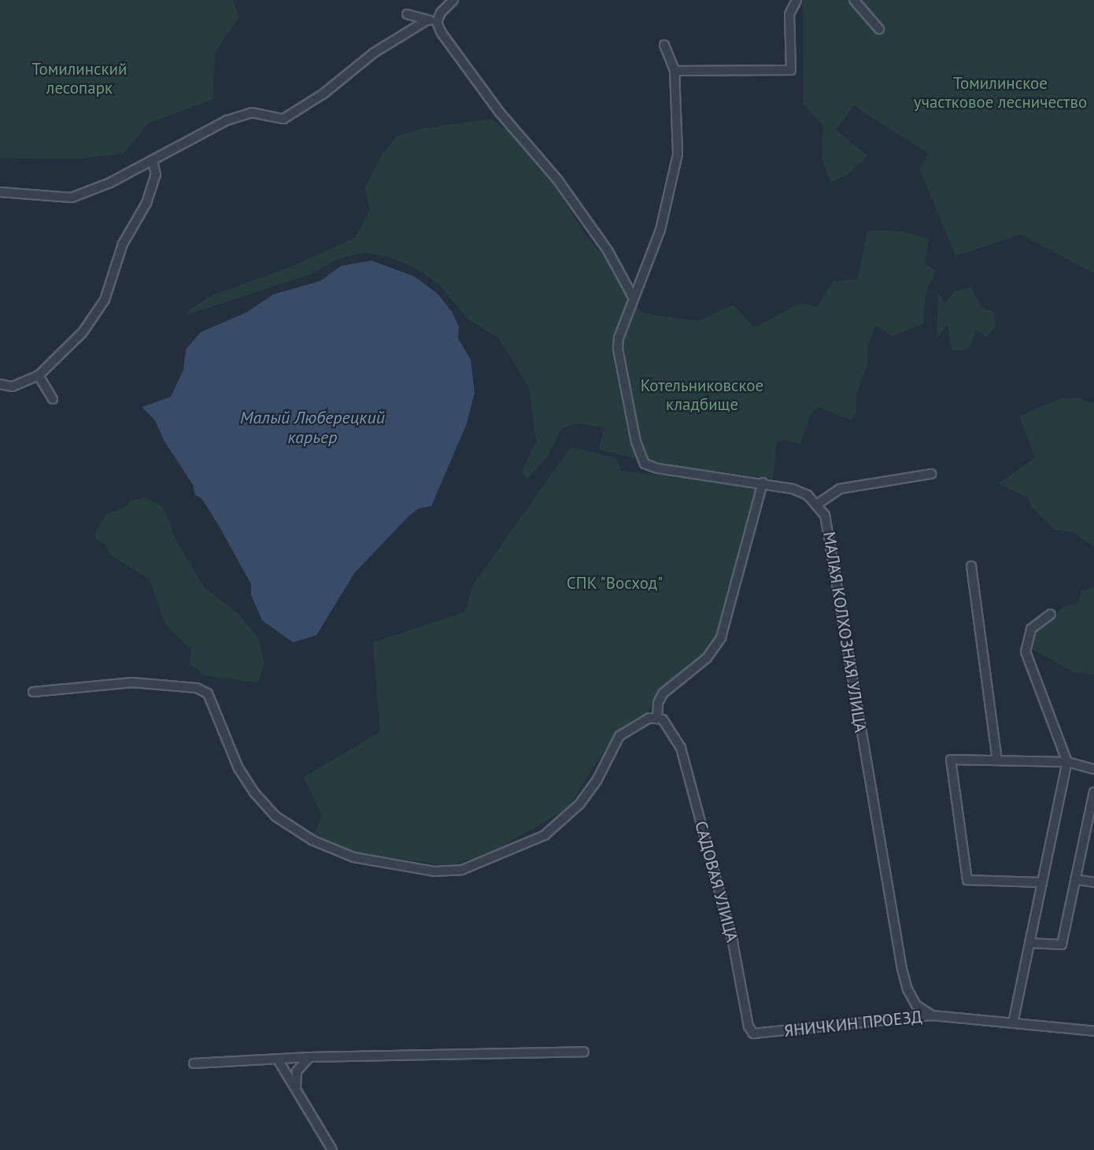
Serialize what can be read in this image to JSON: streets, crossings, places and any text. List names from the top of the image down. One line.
{"streets":{"street":["МАЛАЯ КОЛХОЗНАЯ УЛИЦА","САДОВАЯ УЛИЦА","ЯНИЧКИН ПРОЕЗД"]},"crossings":[["МАЛАЯ КОЛХОЗНАЯ УЛИЦА","ЯНИЧКИН ПРОЕЗД"],["САДОВАЯ УЛИЦА","ЯНИЧКИН ПРОЕЗД"]],"water":["Малый Люберецкий карьер"],"parks":["Томилинский лесопарк","Томилинское участковое лесничество","Котельниковское кладбище","СПК \"Восход\""]}
